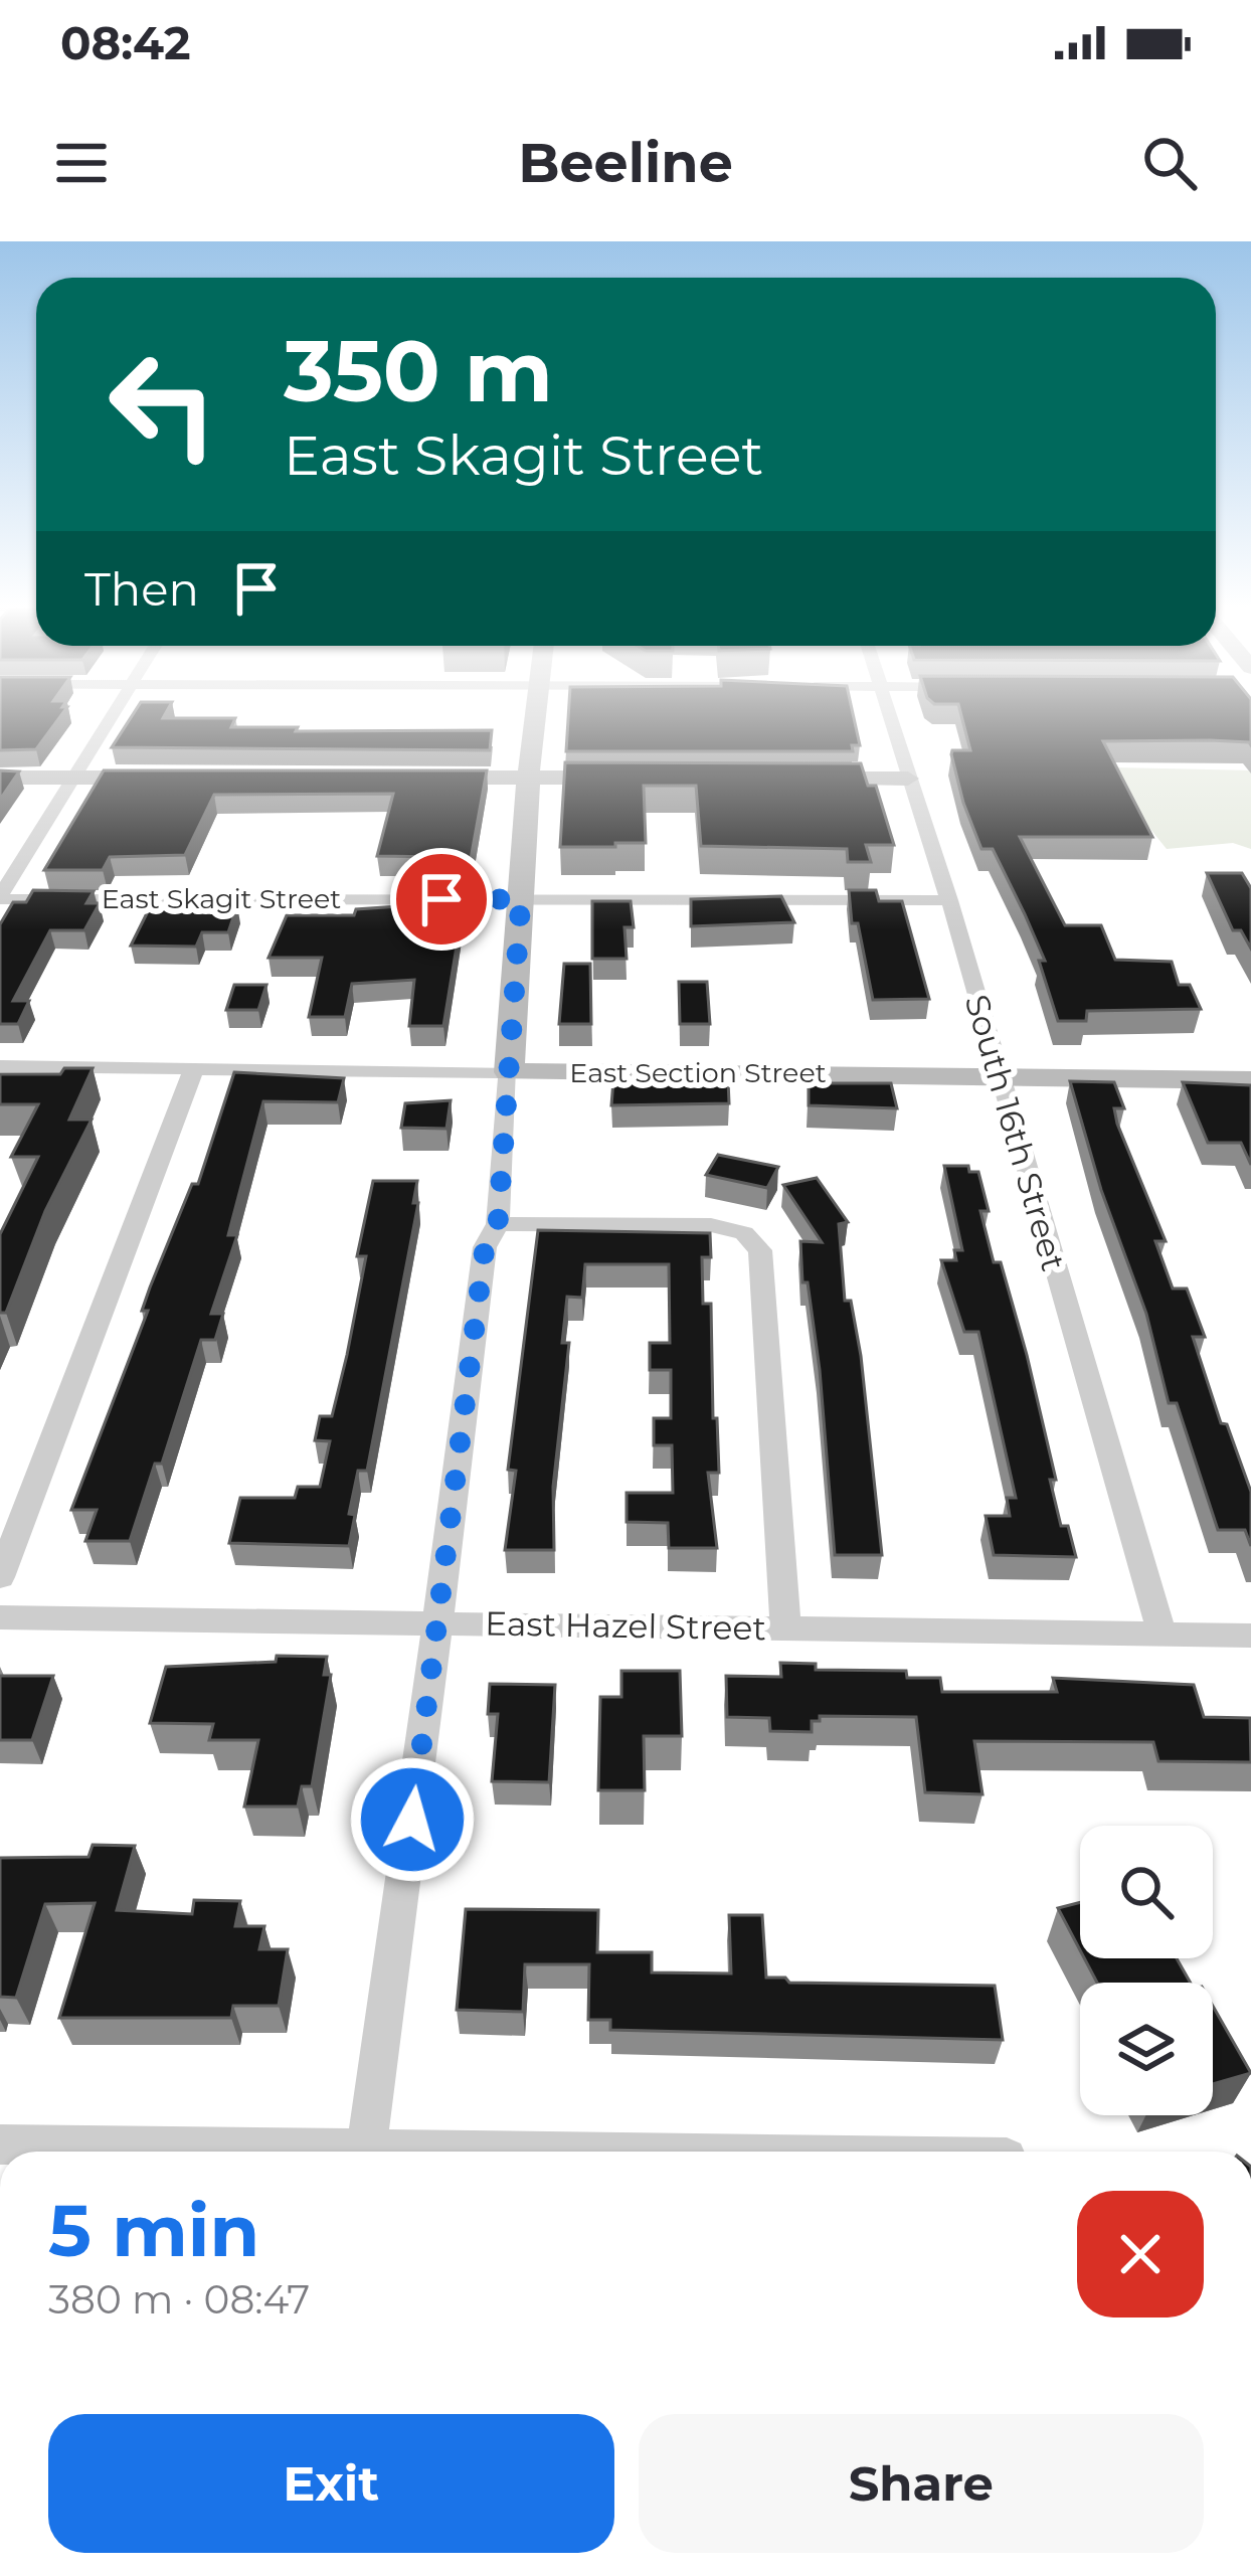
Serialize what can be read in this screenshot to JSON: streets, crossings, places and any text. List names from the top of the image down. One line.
{"streets":{"street":["East Skagit Street","East Section Street","South 16th Street","East Hazel Street"]},"crossings":[["East Skagit Street","South 16th Street"],["East Section Street","South 16th Street"],["South 16th Street","East Hazel Street"]],"page":{"status":"08:42","header":"Beeline","turn":["350 m","East Skagit Street"],"then":"Then","heading":["5 min","380 m · 08:47"],"buttons":["Exit","Share"]}}
